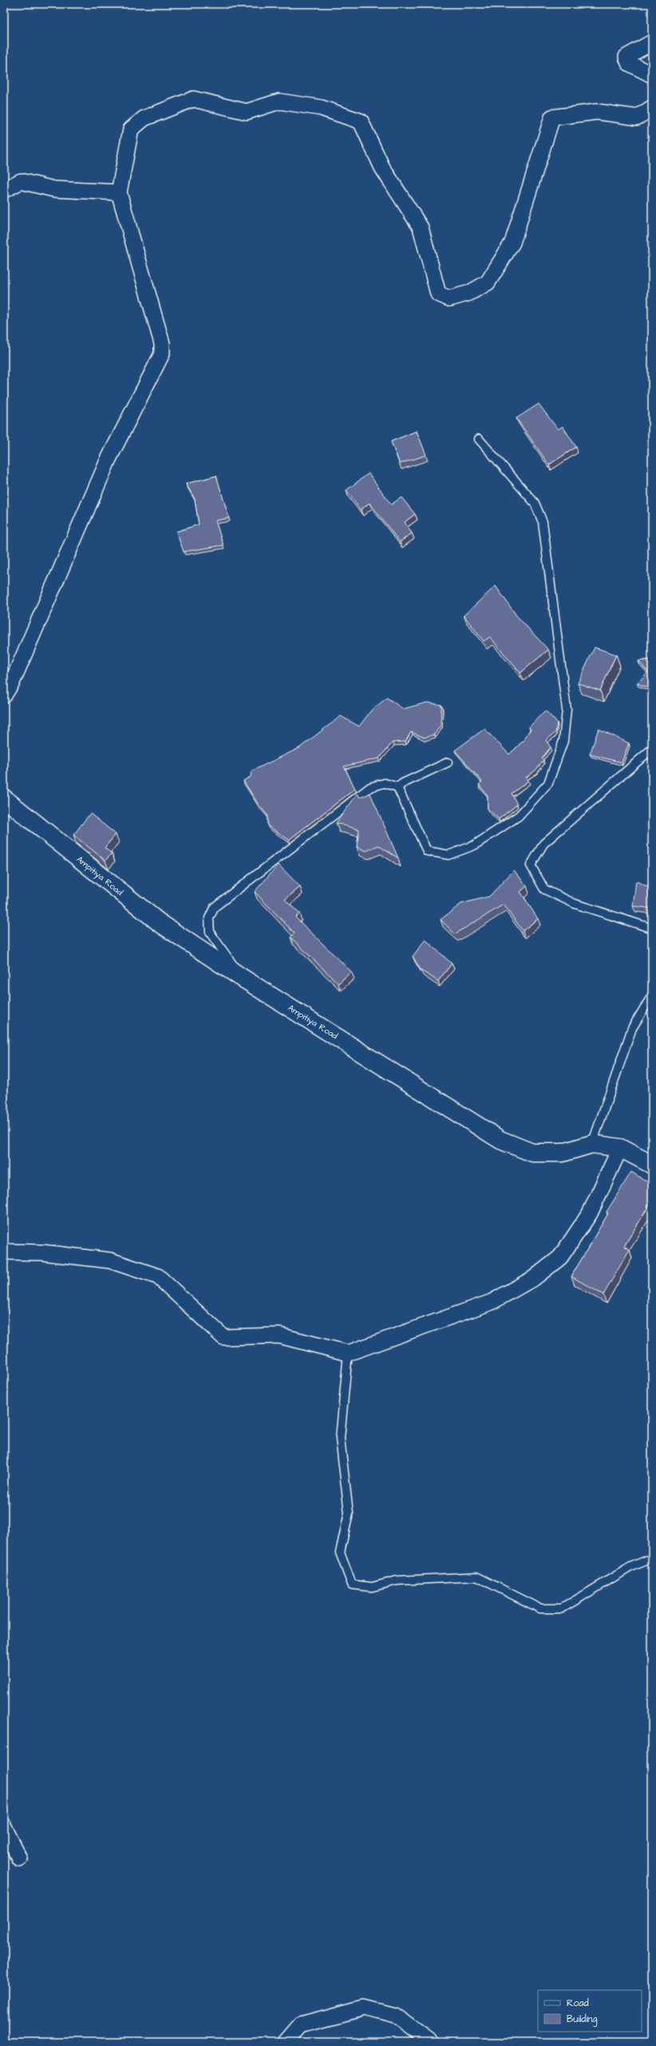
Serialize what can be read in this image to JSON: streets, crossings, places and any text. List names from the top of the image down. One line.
{"streets":{"main road":["Ampitiya Road"]},"legend":["Road","Building"]}
